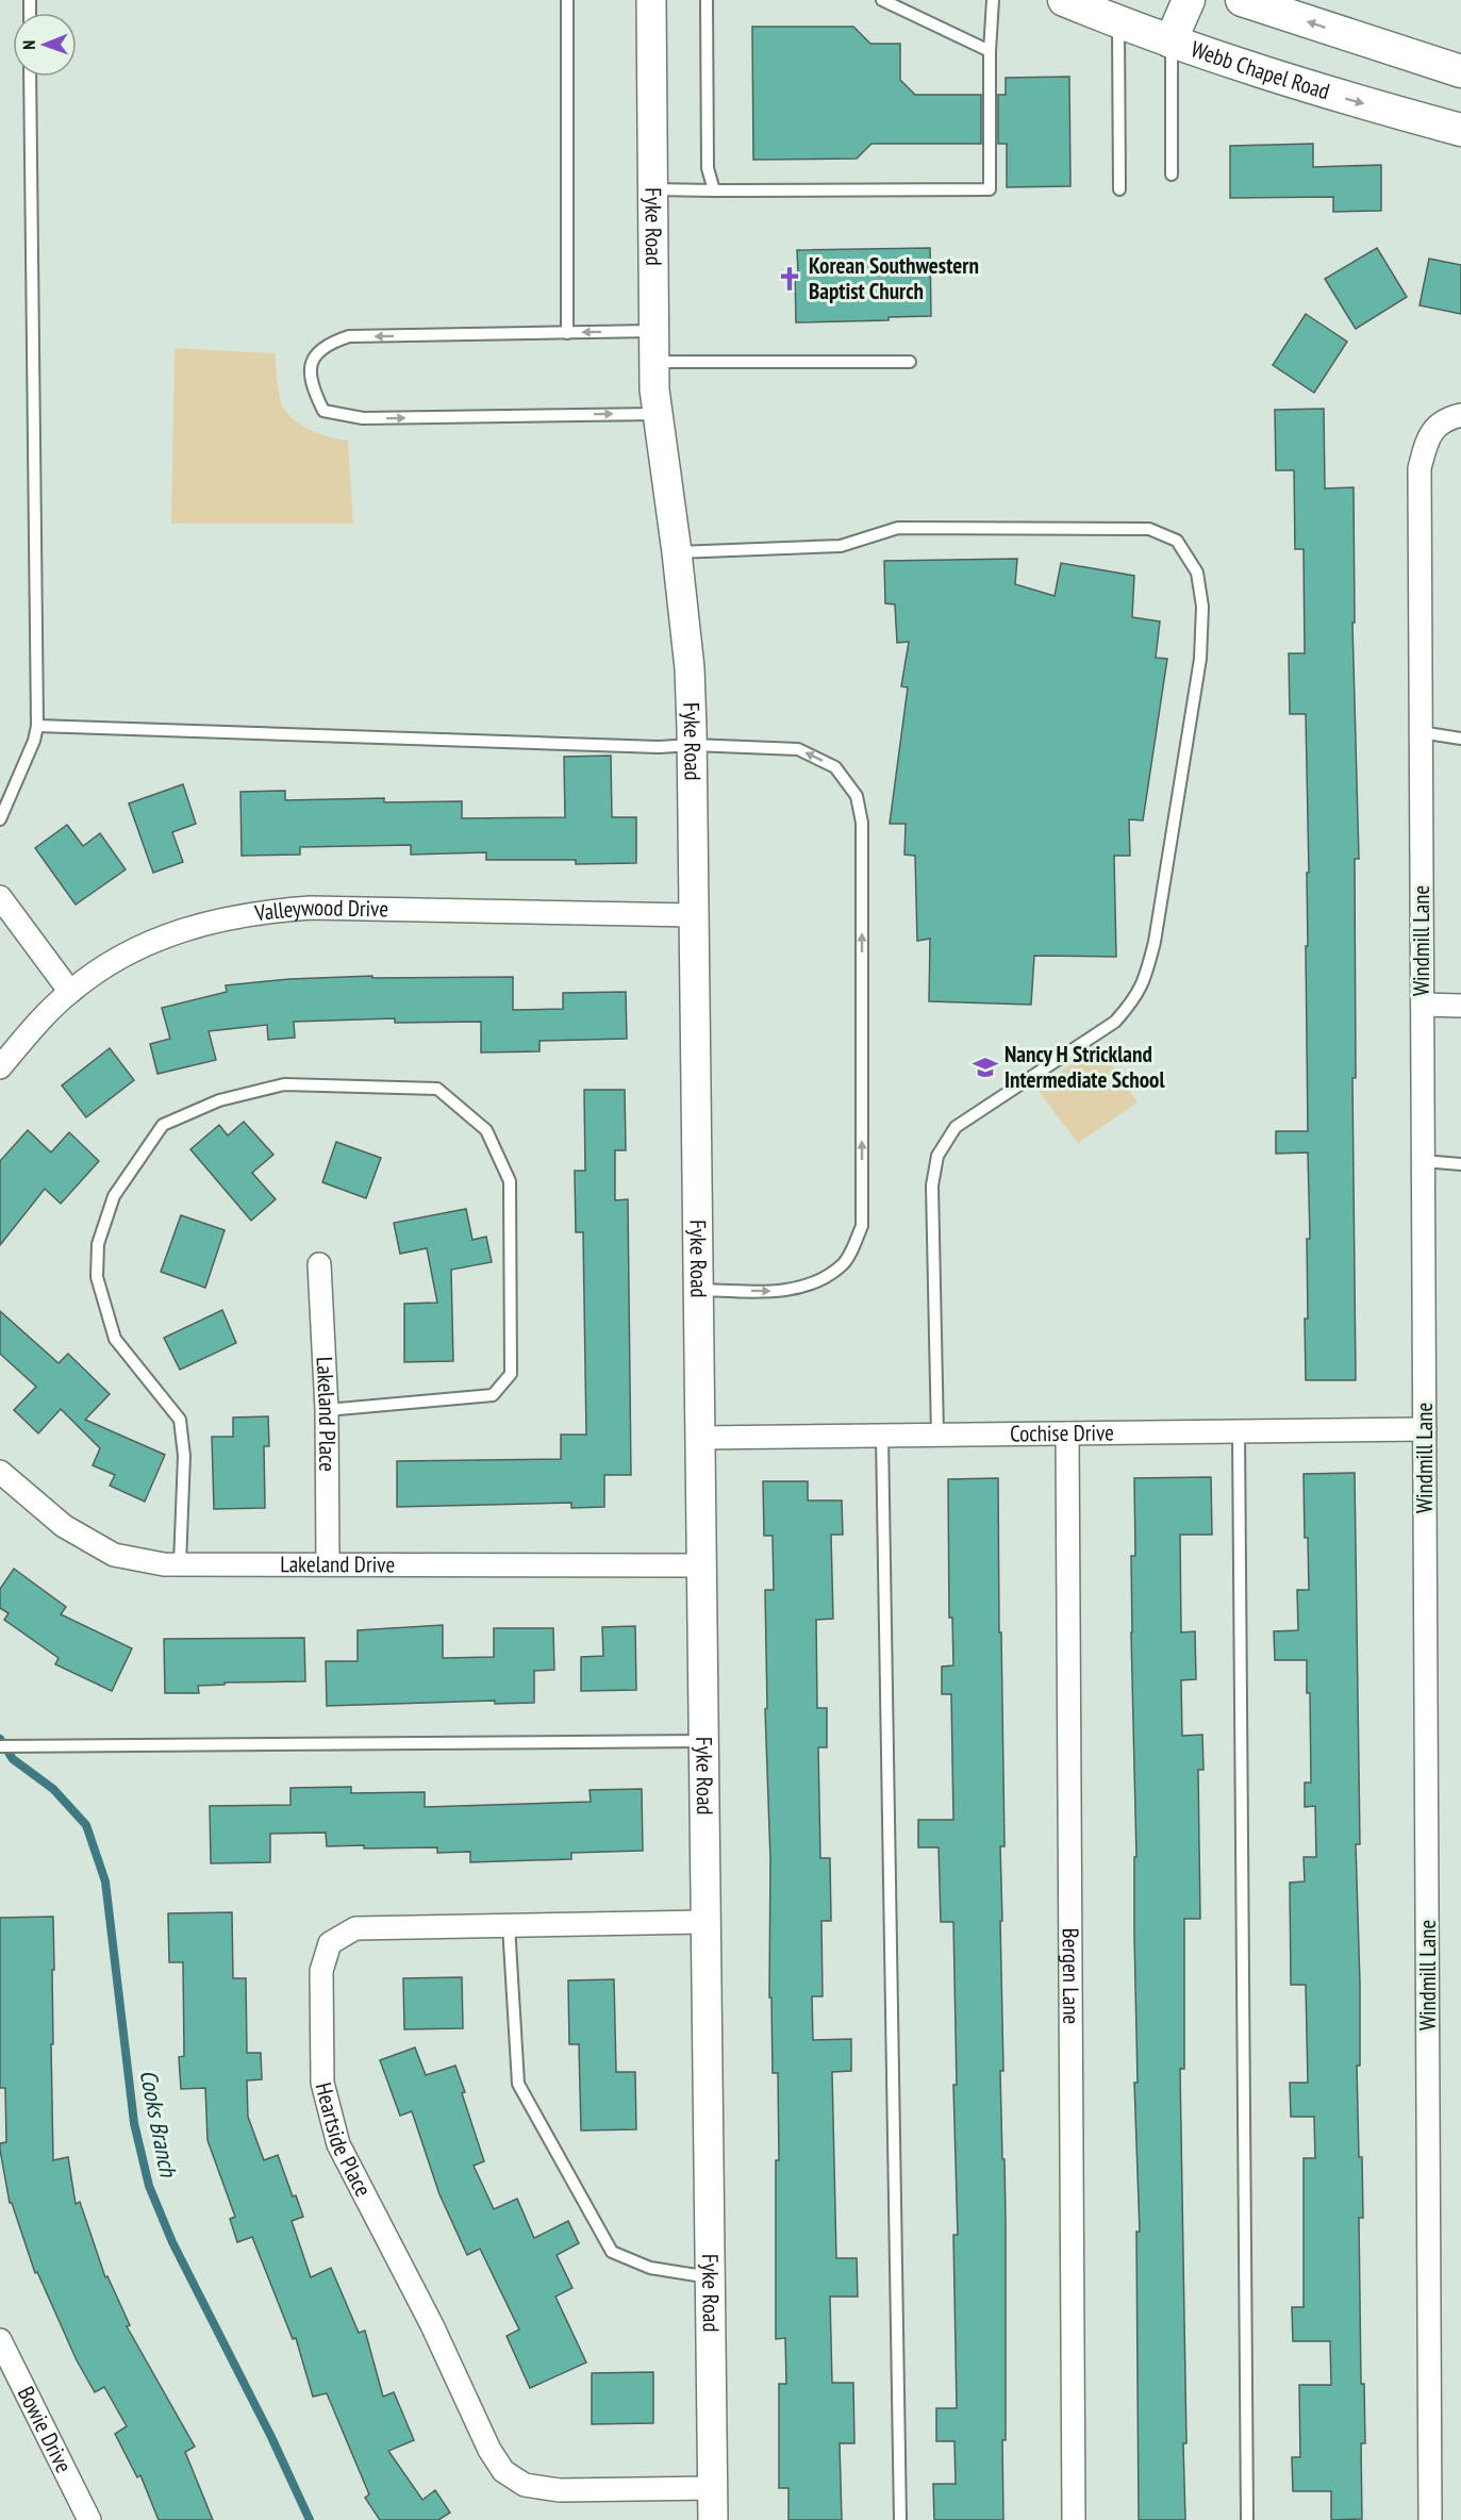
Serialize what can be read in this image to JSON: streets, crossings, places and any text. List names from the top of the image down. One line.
{"streets":{"main road":["Webb Chapel Road"],"street":["Fyke Road","Valleywood Drive","Windmill Lane","Lakeland Place","Cochise Drive","Lakeland Drive","Bergen Lane","Heartside Place","Bowie Drive"]},"crossings":[["Fyke Road","Valleywood Drive"],["Fyke Road","Cochise Drive"],["Fyke Road","Lakeland Drive"],["Fyke Road","Heartside Place"],["Windmill Lane","Cochise Drive"],["Lakeland Place","Lakeland Drive"],["Cochise Drive","Bergen Lane"]],"water":["Cooks Branch"],"places":{"church":["Korean Southwestern Baptist Church"],"school or university":["Nancy H Strickland Intermediate School"]},"north":"left"}
